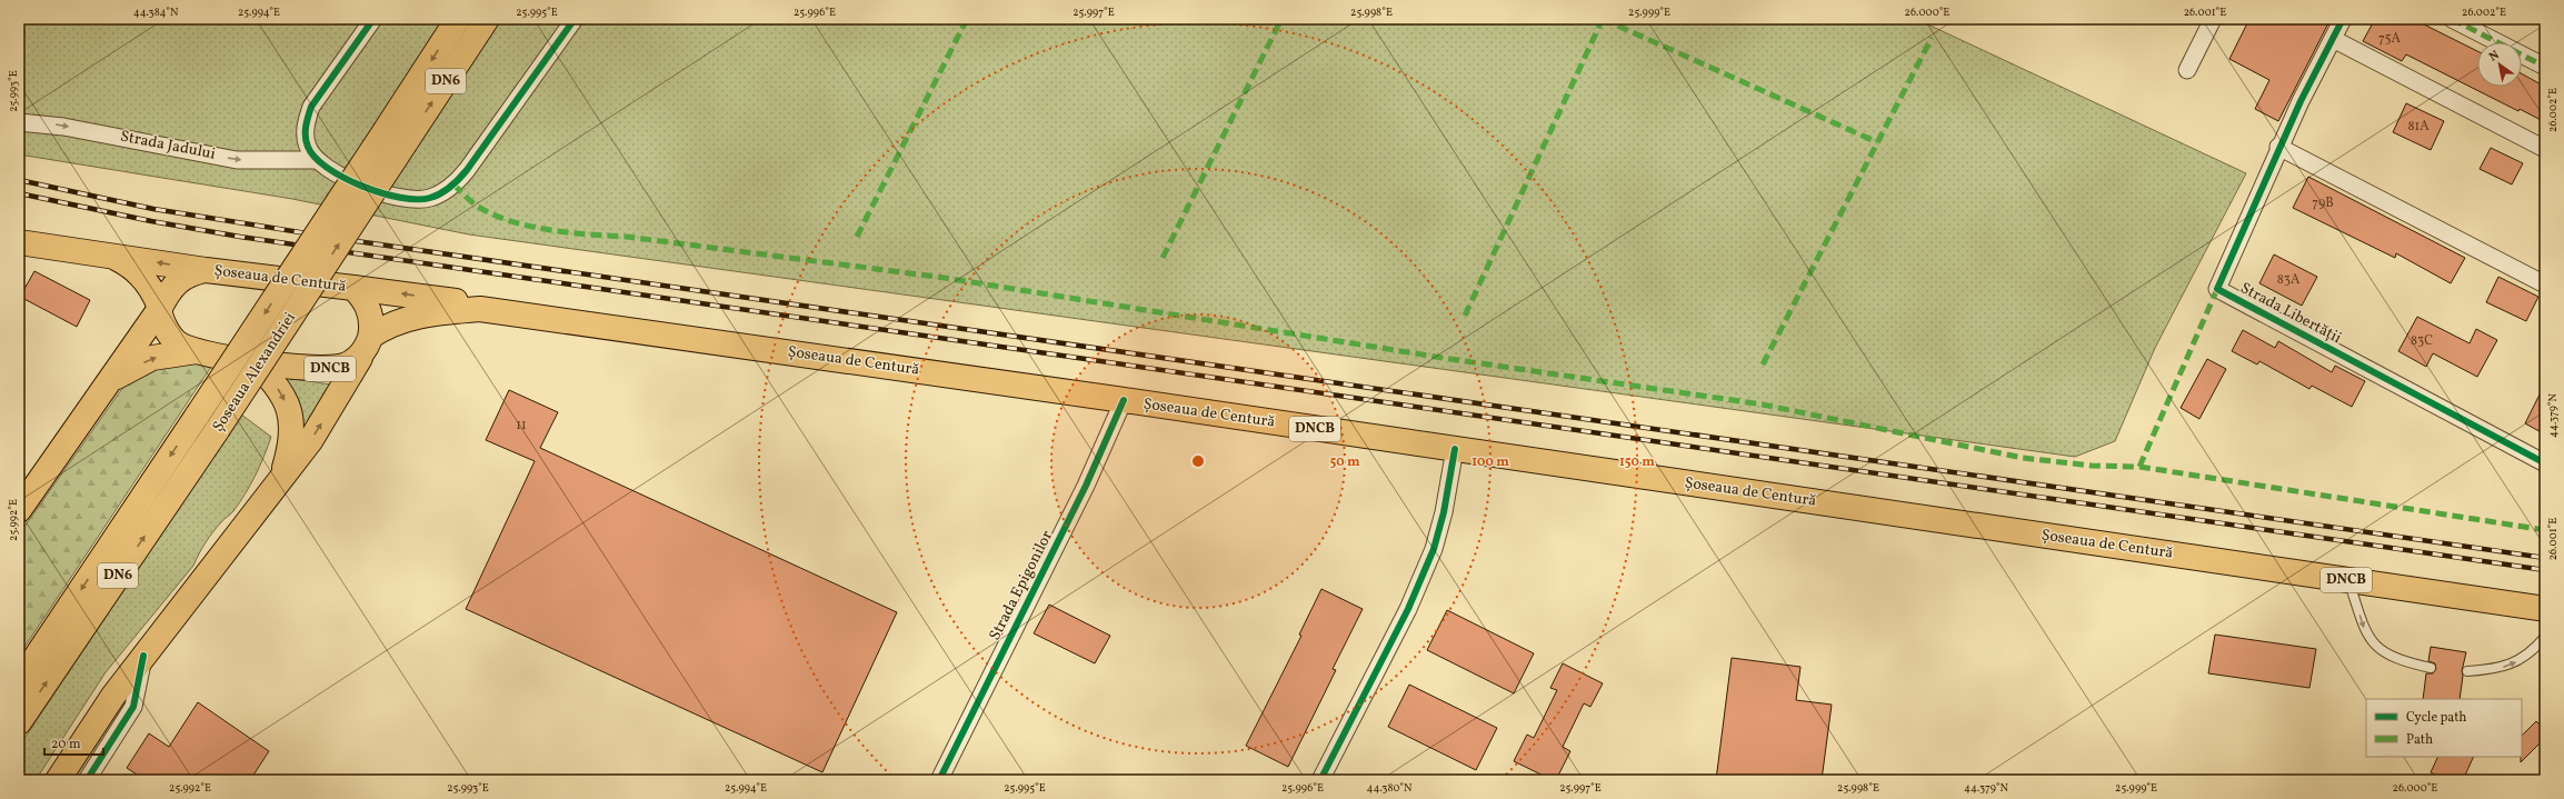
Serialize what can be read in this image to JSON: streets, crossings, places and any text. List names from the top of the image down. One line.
{"streets":{"main road":["DN6","Șoseaua de Centură","DNCB","Șoseaua Alexandriei"],"street":["Strada Jadului","Strada Libertății","Strada Epigonilor"]},"crossings":[["Șoseaua de Centură","Strada Epigonilor"]],"one_way":["Strada Jadului"],"house_numbers":["75A","81A","79B","83A","83C","11"],"legend":["Cycle path","Path"],"scale_bar":"20 m","north":"top left","coordinates":["44.384°N","25.994°E","25.995°E","25.996°E","25.997°E","25.998°E","25.999°E","26.000°E","26.001°E","26.002°E","25.993°E","44.379°N","25.992°E","44.380°N"],"rings":["50 m","100 m","150 m"]}
